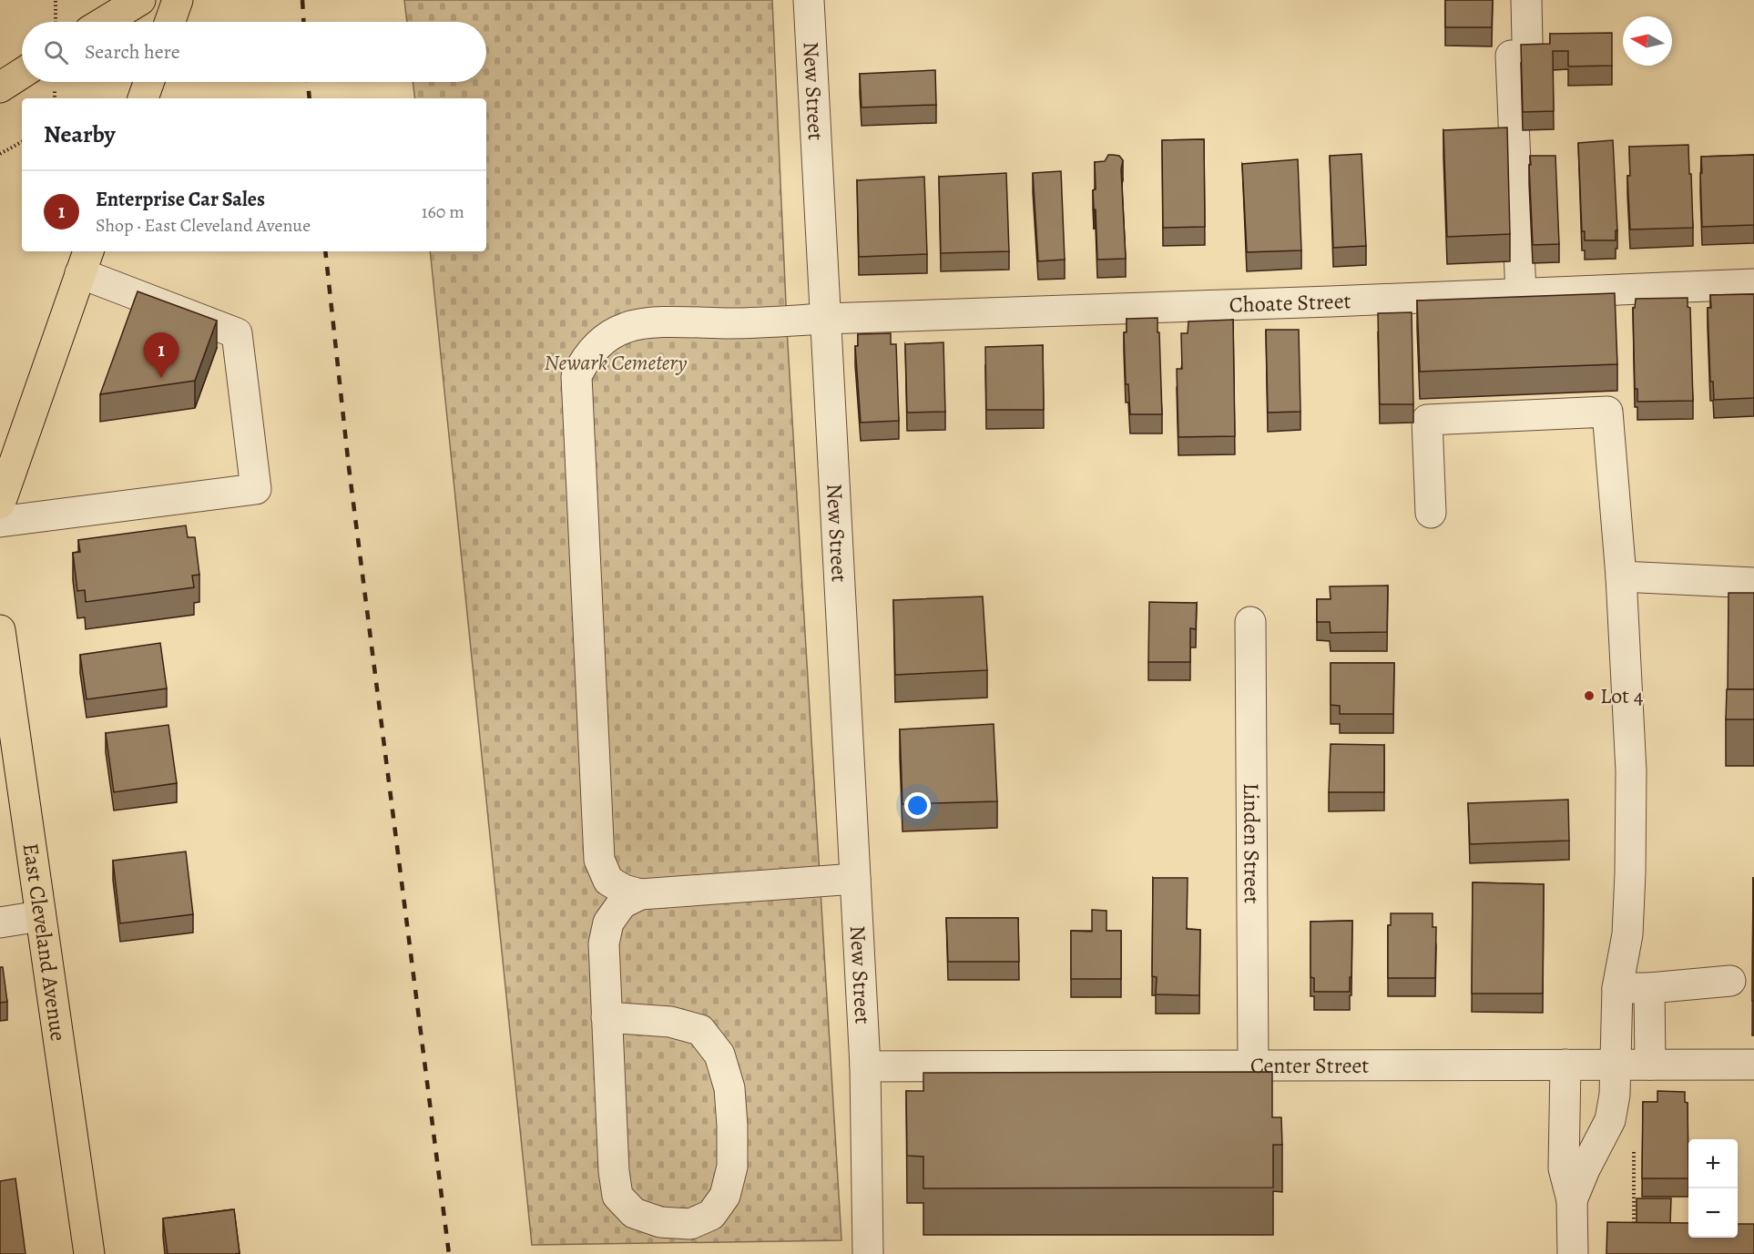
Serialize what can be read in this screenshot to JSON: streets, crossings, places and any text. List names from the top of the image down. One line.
{"streets":{"main road":["East Cleveland Avenue"],"street":["New Street","Choate Street","Linden Street","Center Street"]},"crossings":[["New Street","Choate Street"],["New Street","Center Street"],["Linden Street","Center Street"]],"parks":["Newark Cemetery"],"places":["Lot 4"],"north":"left","page":{"search":"Search here","heading":"Nearby","list":[{"mark":"1","name":"Enterprise Car Sales","note":"Shop · East Cleveland Avenue","value":"160 m"}],"pins":"1","map_buttons":["+","−"]}}
